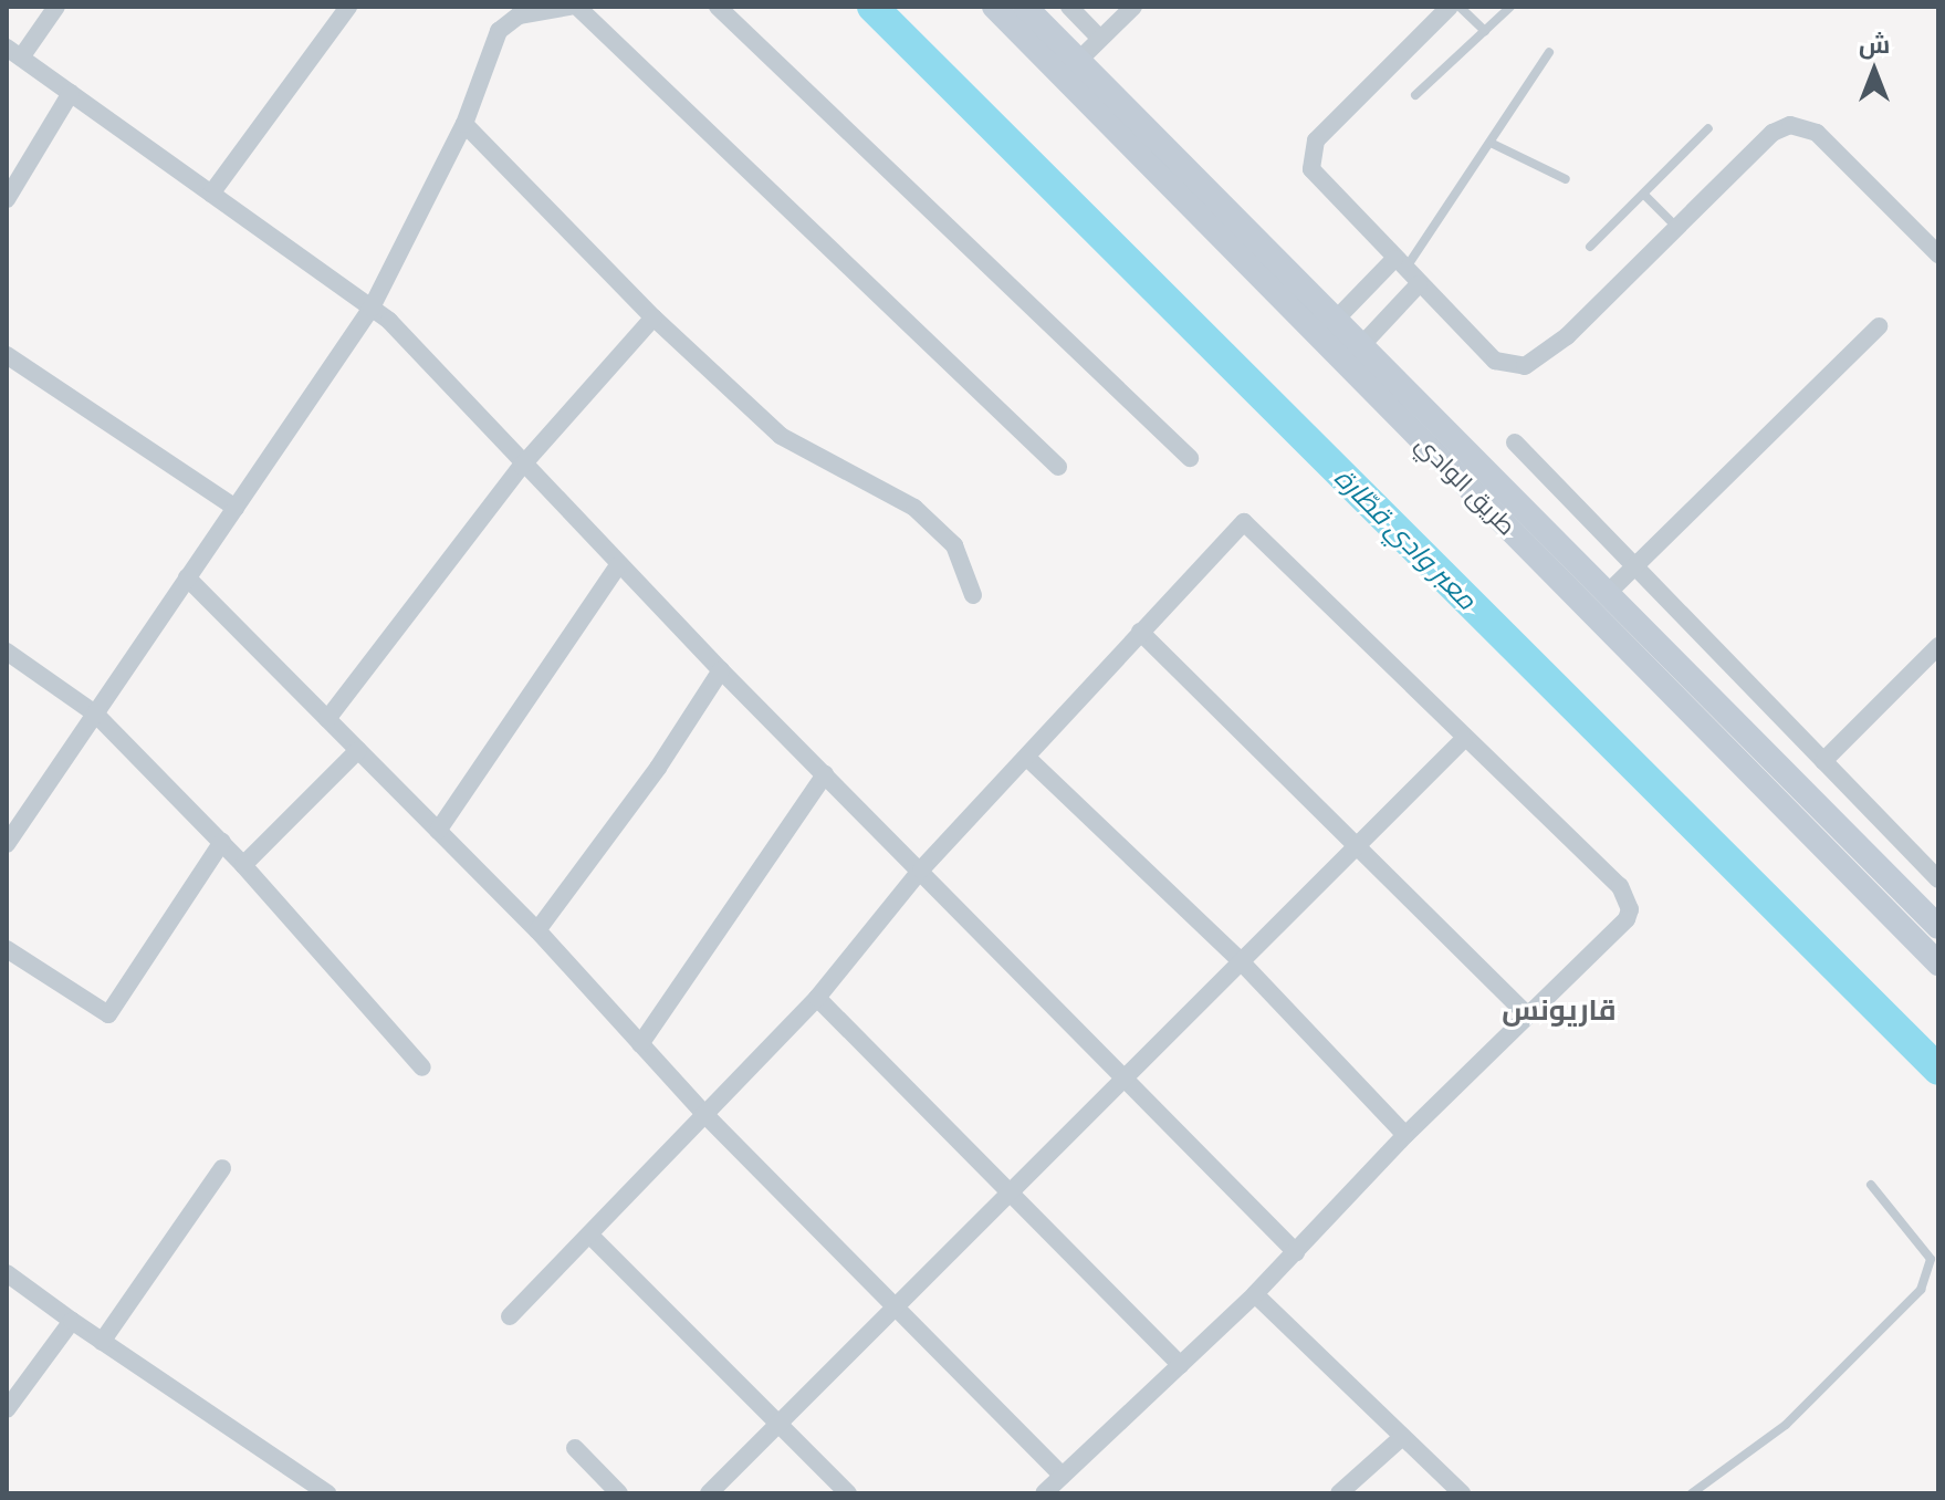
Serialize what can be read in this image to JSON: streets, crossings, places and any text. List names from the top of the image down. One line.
{"streets":{"main road":["طريق الوادي"]},"districts":["قاريونس"],"water":["معبر وادي قطّارة"],"north":"top"}
